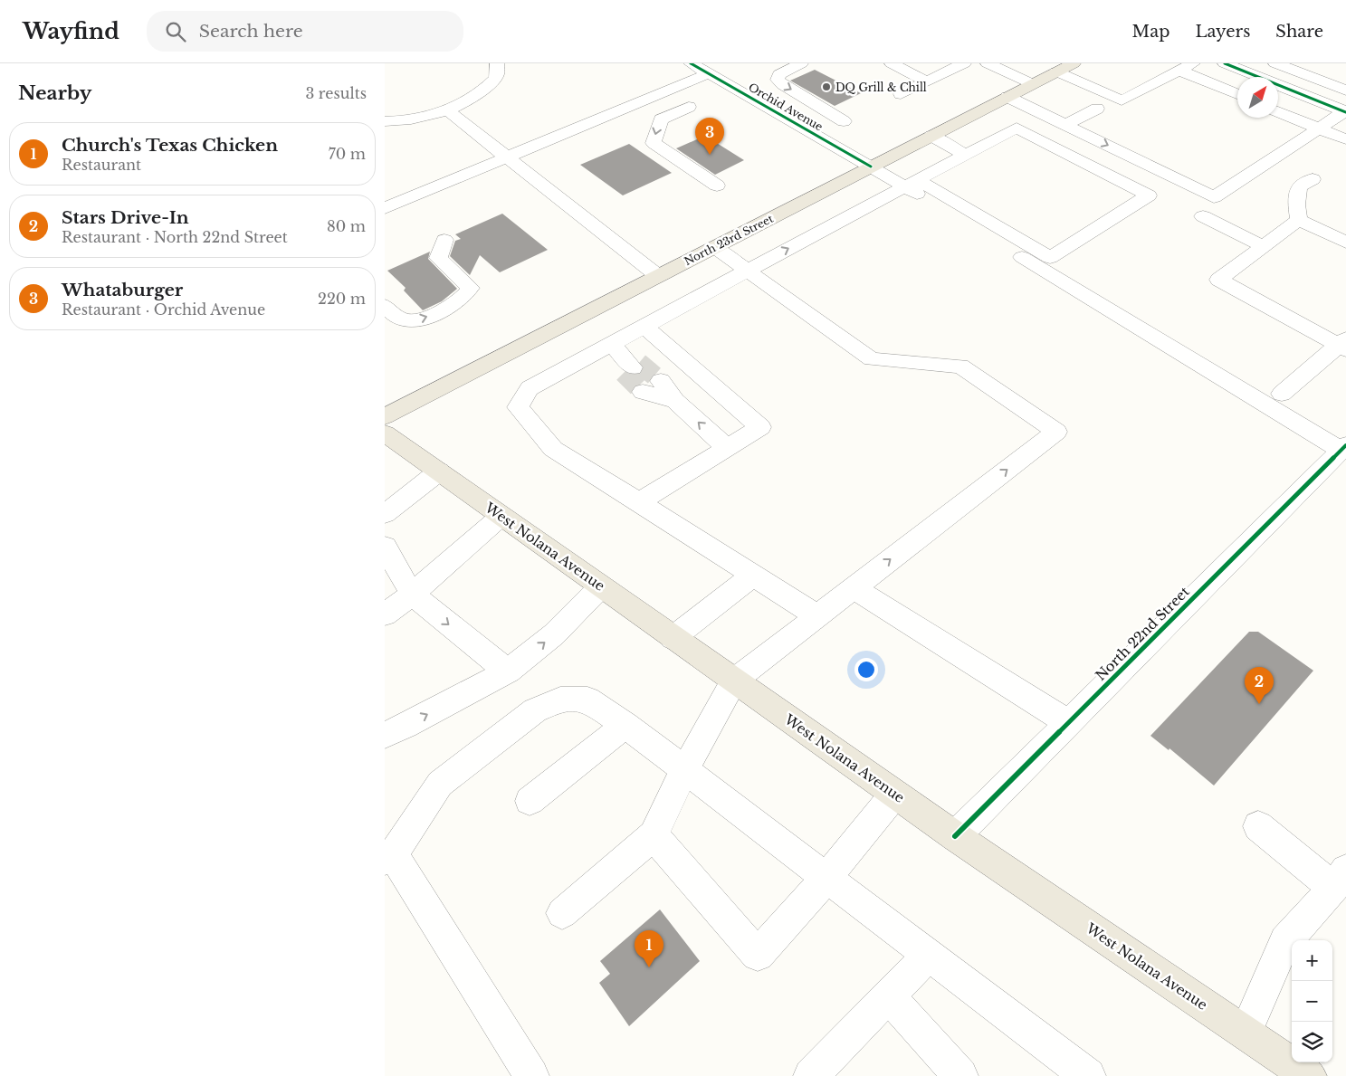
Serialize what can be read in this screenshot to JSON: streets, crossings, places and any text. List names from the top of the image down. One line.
{"streets":{"main road":["North 23rd Street","West Nolana Avenue"],"street":["Orchid Avenue","North 22nd Street"]},"crossings":[["Orchid Avenue","North 23rd Street"],["West Nolana Avenue","North 22nd Street"]],"places":["DQ Grill & Chill"],"north":"top right","page":{"header":"Wayfind","search":"Search here","nav":["Map","Layers","Share"],"heading":["Nearby","3 results"],"pins":["3","2","1"],"list":[{"mark":"1","name":"Church's Texas Chicken","note":"Restaurant","value":"70 m"},{"mark":"2","name":"Stars Drive-In","note":"Restaurant · North 22nd Street","value":"80 m"},{"mark":"3","name":"Whataburger","note":"Restaurant · Orchid Avenue","value":"220 m"}],"map_buttons":["+","−"]}}
